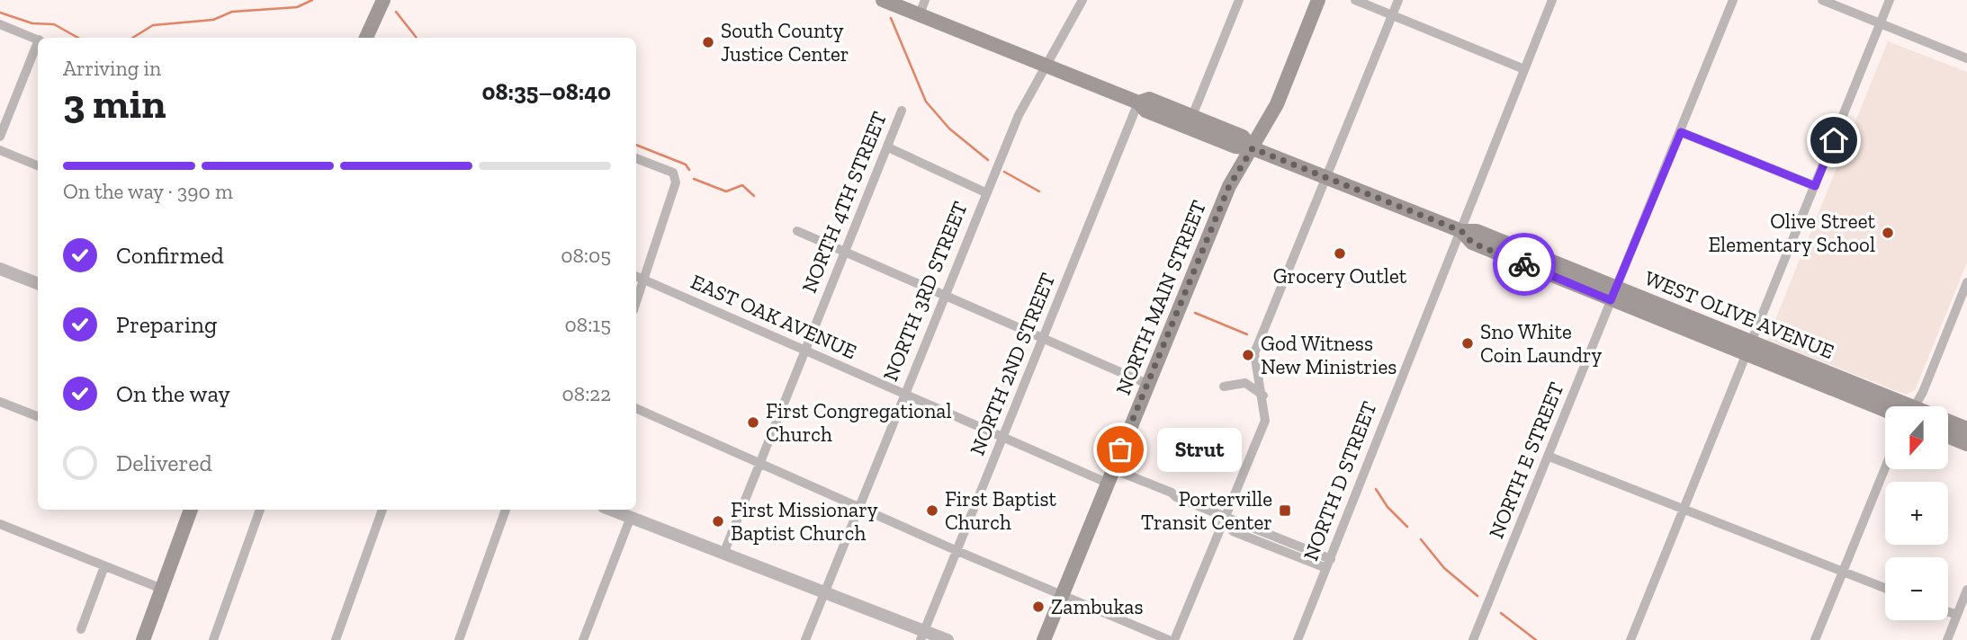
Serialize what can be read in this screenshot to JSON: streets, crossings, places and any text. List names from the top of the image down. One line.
{"streets":{"main road":["NORTH MAIN STREET","WEST OLIVE AVENUE"],"street":["NORTH 4TH STREET","NORTH 3RD STREET","EAST OAK AVENUE","NORTH 2ND STREET","NORTH E STREET","NORTH D STREET"]},"crossings":[["NORTH 4TH STREET","EAST OAK AVENUE"],["NORTH 3RD STREET","EAST OAK AVENUE"],["NORTH MAIN STREET","WEST OLIVE AVENUE"],["NORTH MAIN STREET","EAST OAK AVENUE"],["WEST OLIVE AVENUE","NORTH E STREET"],["WEST OLIVE AVENUE","NORTH D STREET"],["EAST OAK AVENUE","NORTH 2ND STREET"],["EAST OAK AVENUE","NORTH D STREET"]],"places":{"other":["South County Justice Center","Olive Street Elementary School","Grocery Outlet","Sno White Coin Laundry","God Witness New Ministries","First Congregational Church","Strut","First Baptist Church","First Missionary Baptist Church","Zambukas"],"transit":["Porterville Transit Center"]},"north":"bottom","page":{"heading":["3 min","Arriving in","08:35–08:40"],"bar":"On the way · 390 m","list":[["Confirmed","08:05"],["Preparing","08:15"],["On the way","08:22"],"Delivered"],"map_buttons":["+","−"],"bubble":"Strut"}}
